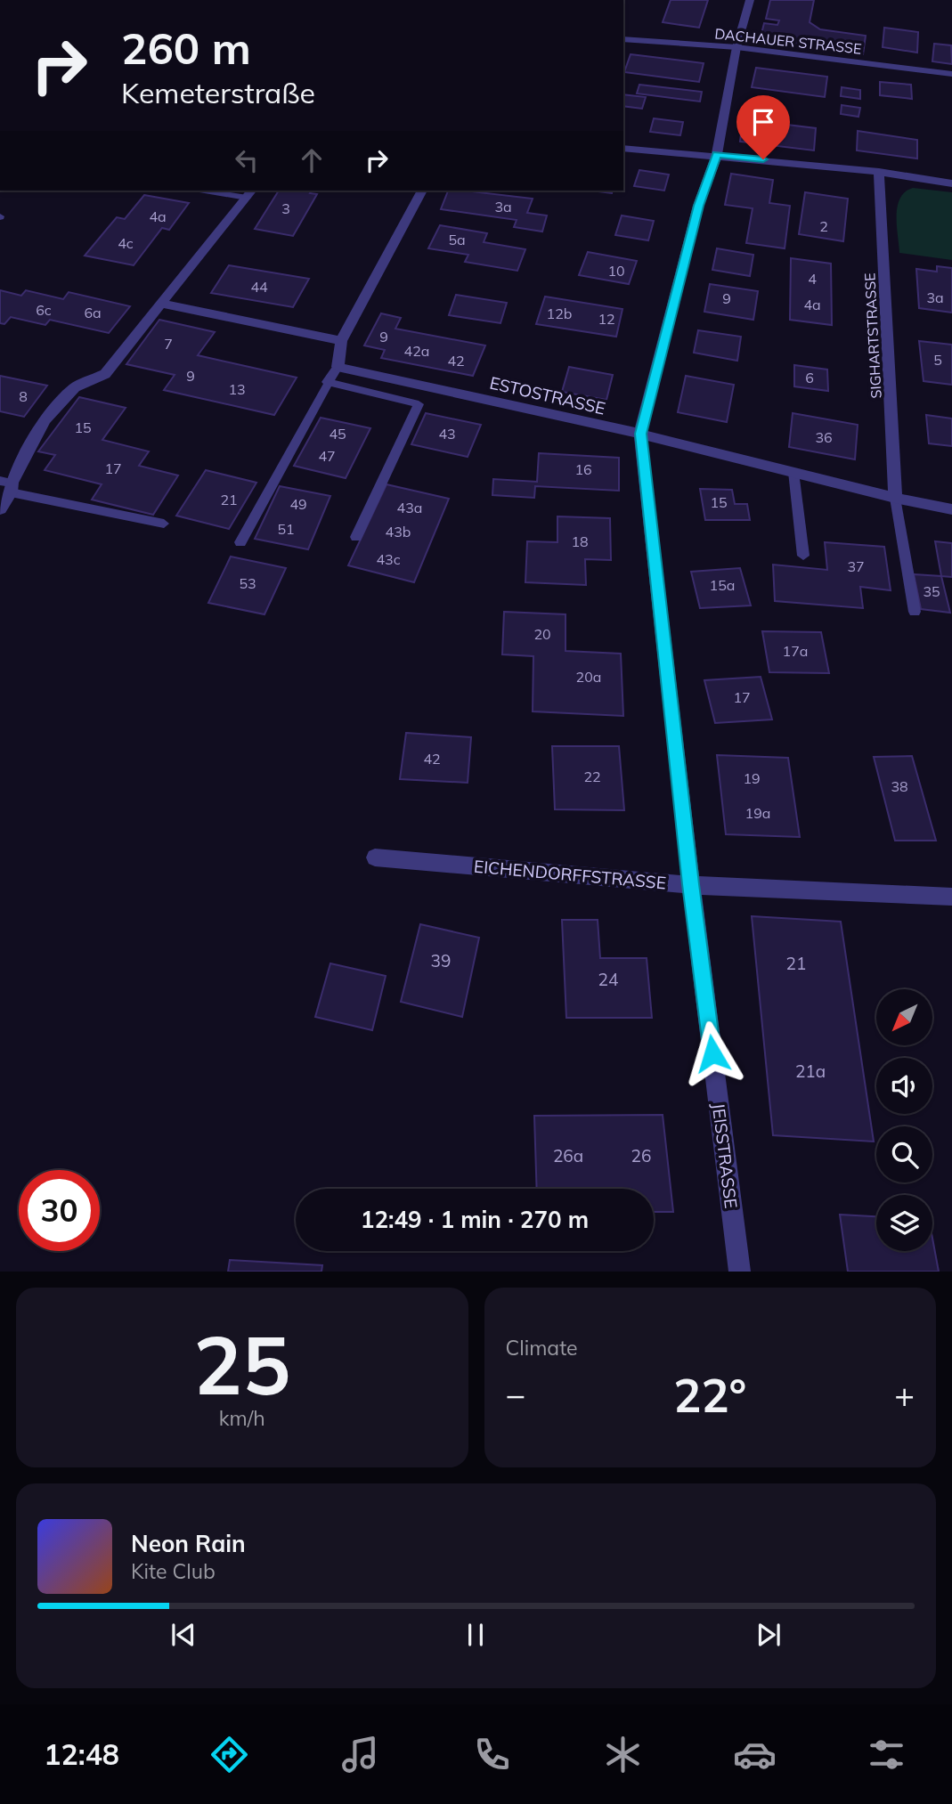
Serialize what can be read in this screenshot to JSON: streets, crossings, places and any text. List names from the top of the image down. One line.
{"streets":{"street":["DACHAUER STRASSE","SIGHARTSTRASSE","ESTOSTRASSE","EICHENDORFFSTRASSE","JEISSTRASSE"]},"crossings":[["DACHAUER STRASSE","JEISSTRASSE"],["SIGHARTSTRASSE","ESTOSTRASSE"],["ESTOSTRASSE","JEISSTRASSE"],["EICHENDORFFSTRASSE","JEISSTRASSE"]],"house_numbers":["3a","3","4a","2","5a","4c","10","4","44","3a","9","4a","6c","6a","12b","12","9","7","42a","5","42","9","6","13","8","15","45","43","36","47","17","16","21","15","49","43a","51","43b","18","43c","37","53","15a","35","20","17a","20a","17","42","22","19","38","19a","39","21","24","21a","26a","26"],"north":"bottom left","page":{"turn":["260 m","Kemeterstraße"],"limit":"30","trip":"12:49 · 1 min · 270 m","tile":[["25","km/h"],"Climate"],"heat":["−","22°","+"],"song":["Neon Rain","Kite Club"],"tabs":"12:48"}}
